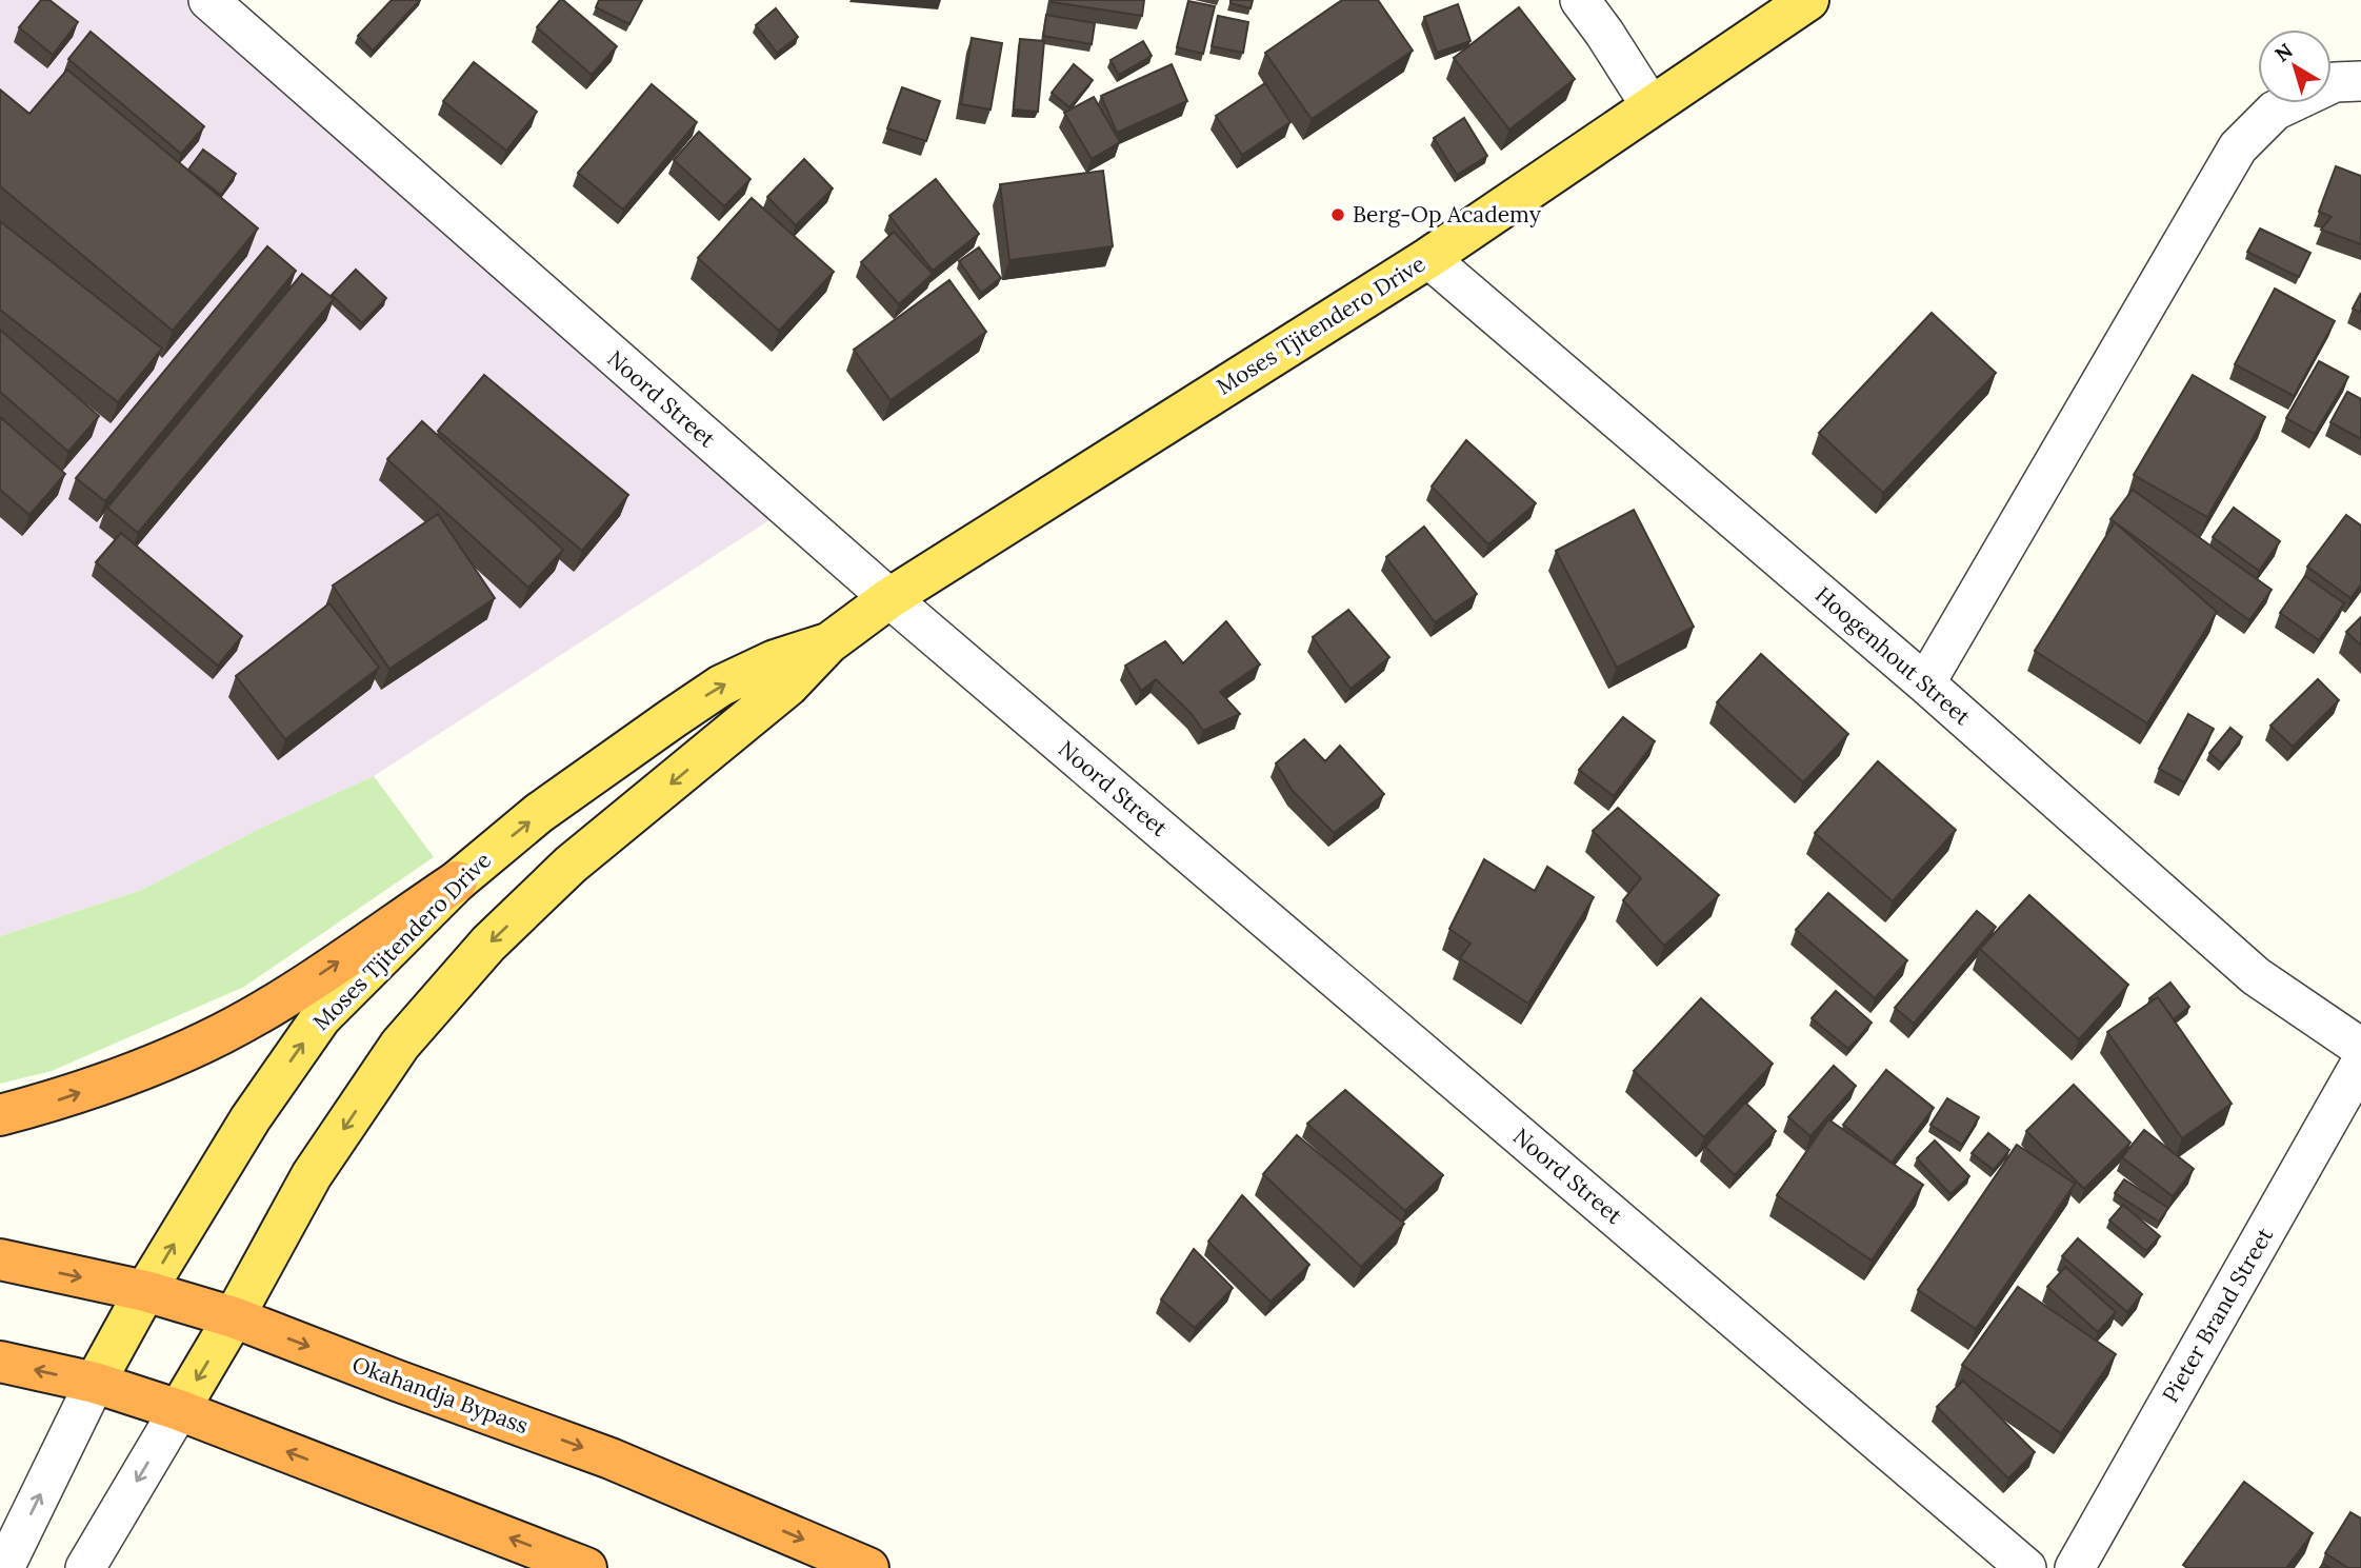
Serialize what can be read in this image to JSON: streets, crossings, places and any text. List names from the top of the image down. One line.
{"streets":{"highway":["Okahandja Bypass"],"main road":["Moses Tjitendero Drive"],"street":["Noord Street","Hoogenhout Street","Pieter Brand Street"]},"crossings":[["Moses Tjitendero Drive","Noord Street"],["Moses Tjitendero Drive","Hoogenhout Street"],["Moses Tjitendero Drive","Okahandja Bypass"]],"places":["Berg-Op Academy"],"north":"top left"}
